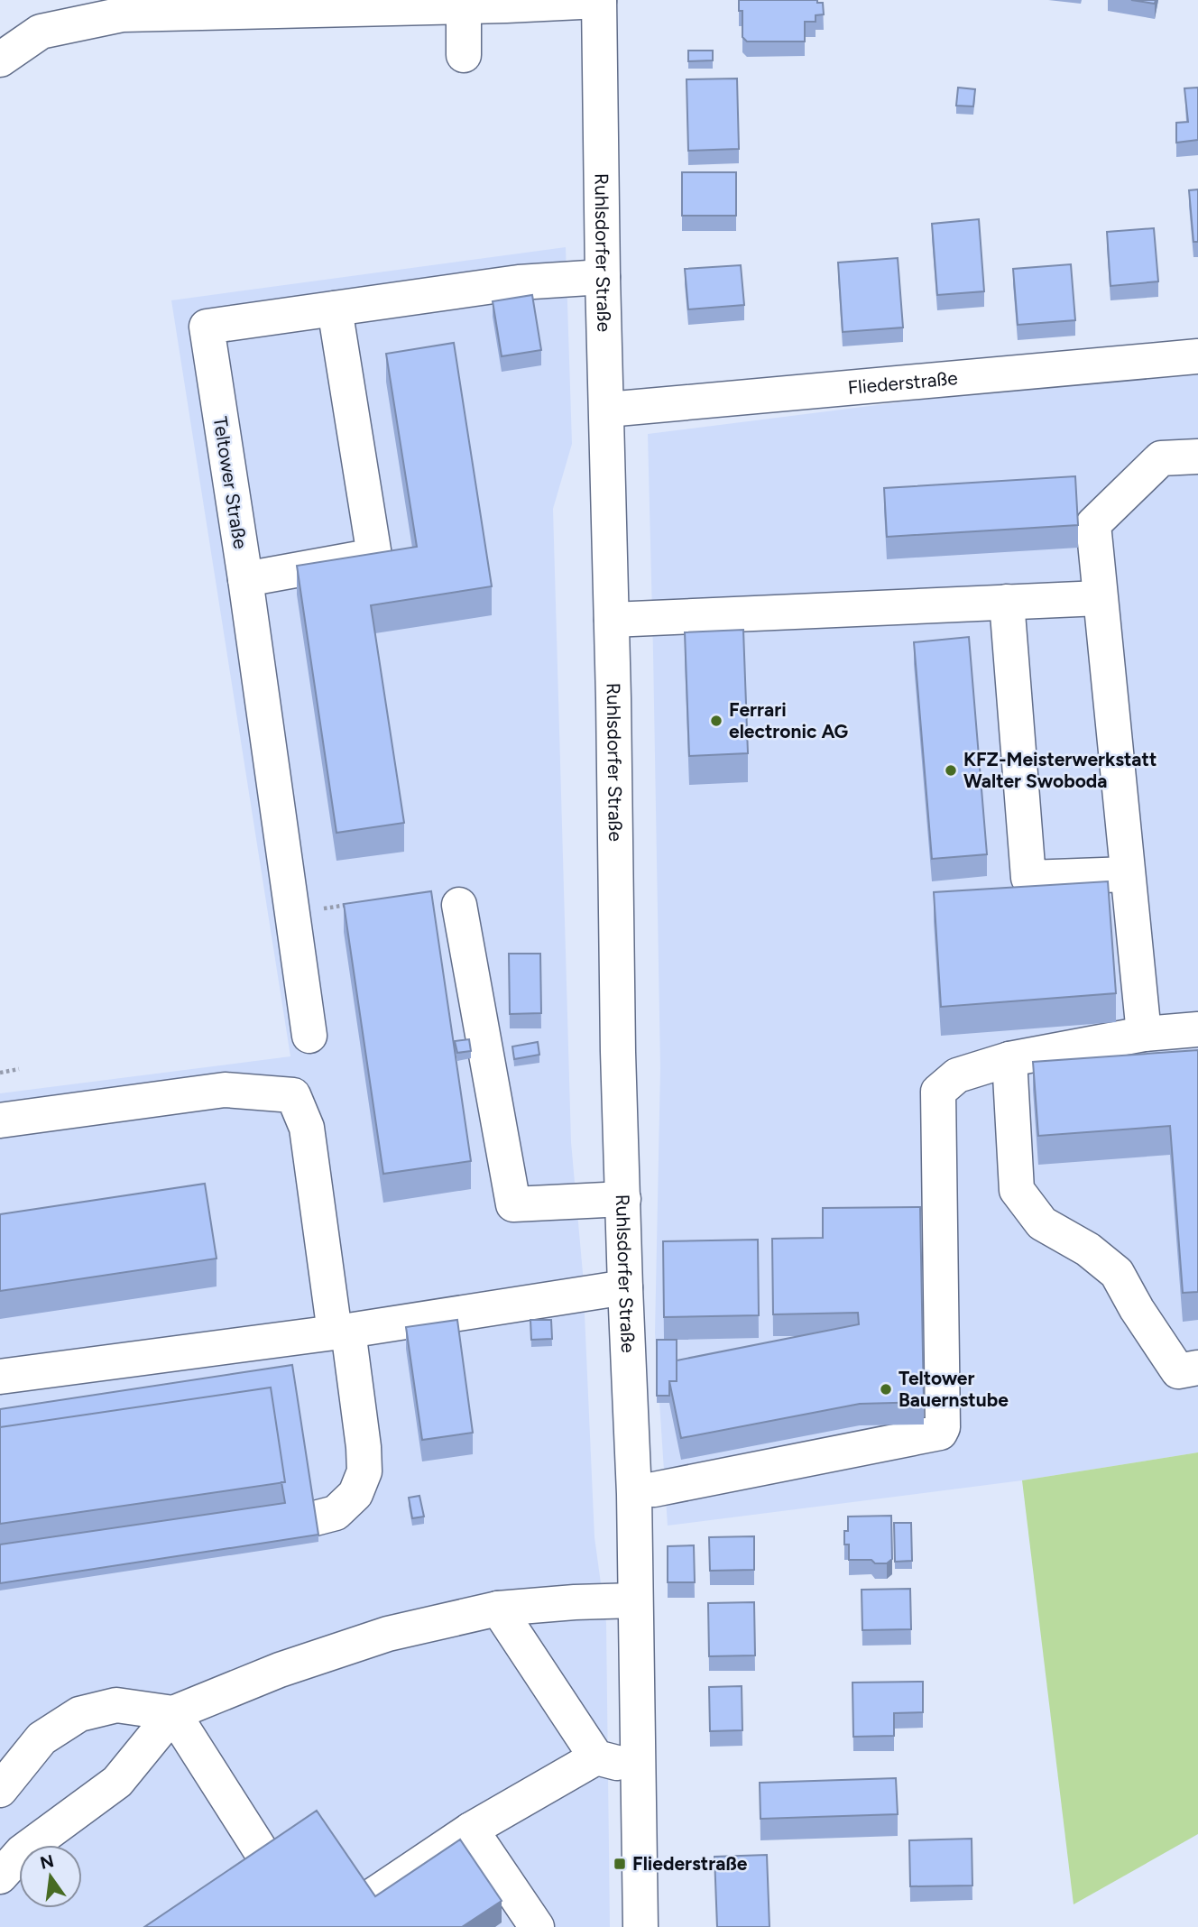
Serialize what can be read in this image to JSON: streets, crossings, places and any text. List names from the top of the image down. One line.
{"streets":{"main road":["Ruhlsdorfer Straße","Fliederstraße","Teltower Straße"]},"crossings":[["Ruhlsdorfer Straße","Fliederstraße"],["Ruhlsdorfer Straße","Teltower Straße"]],"places":{"other":["Ferrari electronic AG","KFZ-Meisterwerkstatt Walter Swoboda","Teltower Bauernstube"],"transit":["Fliederstraße"]},"north":"top"}
